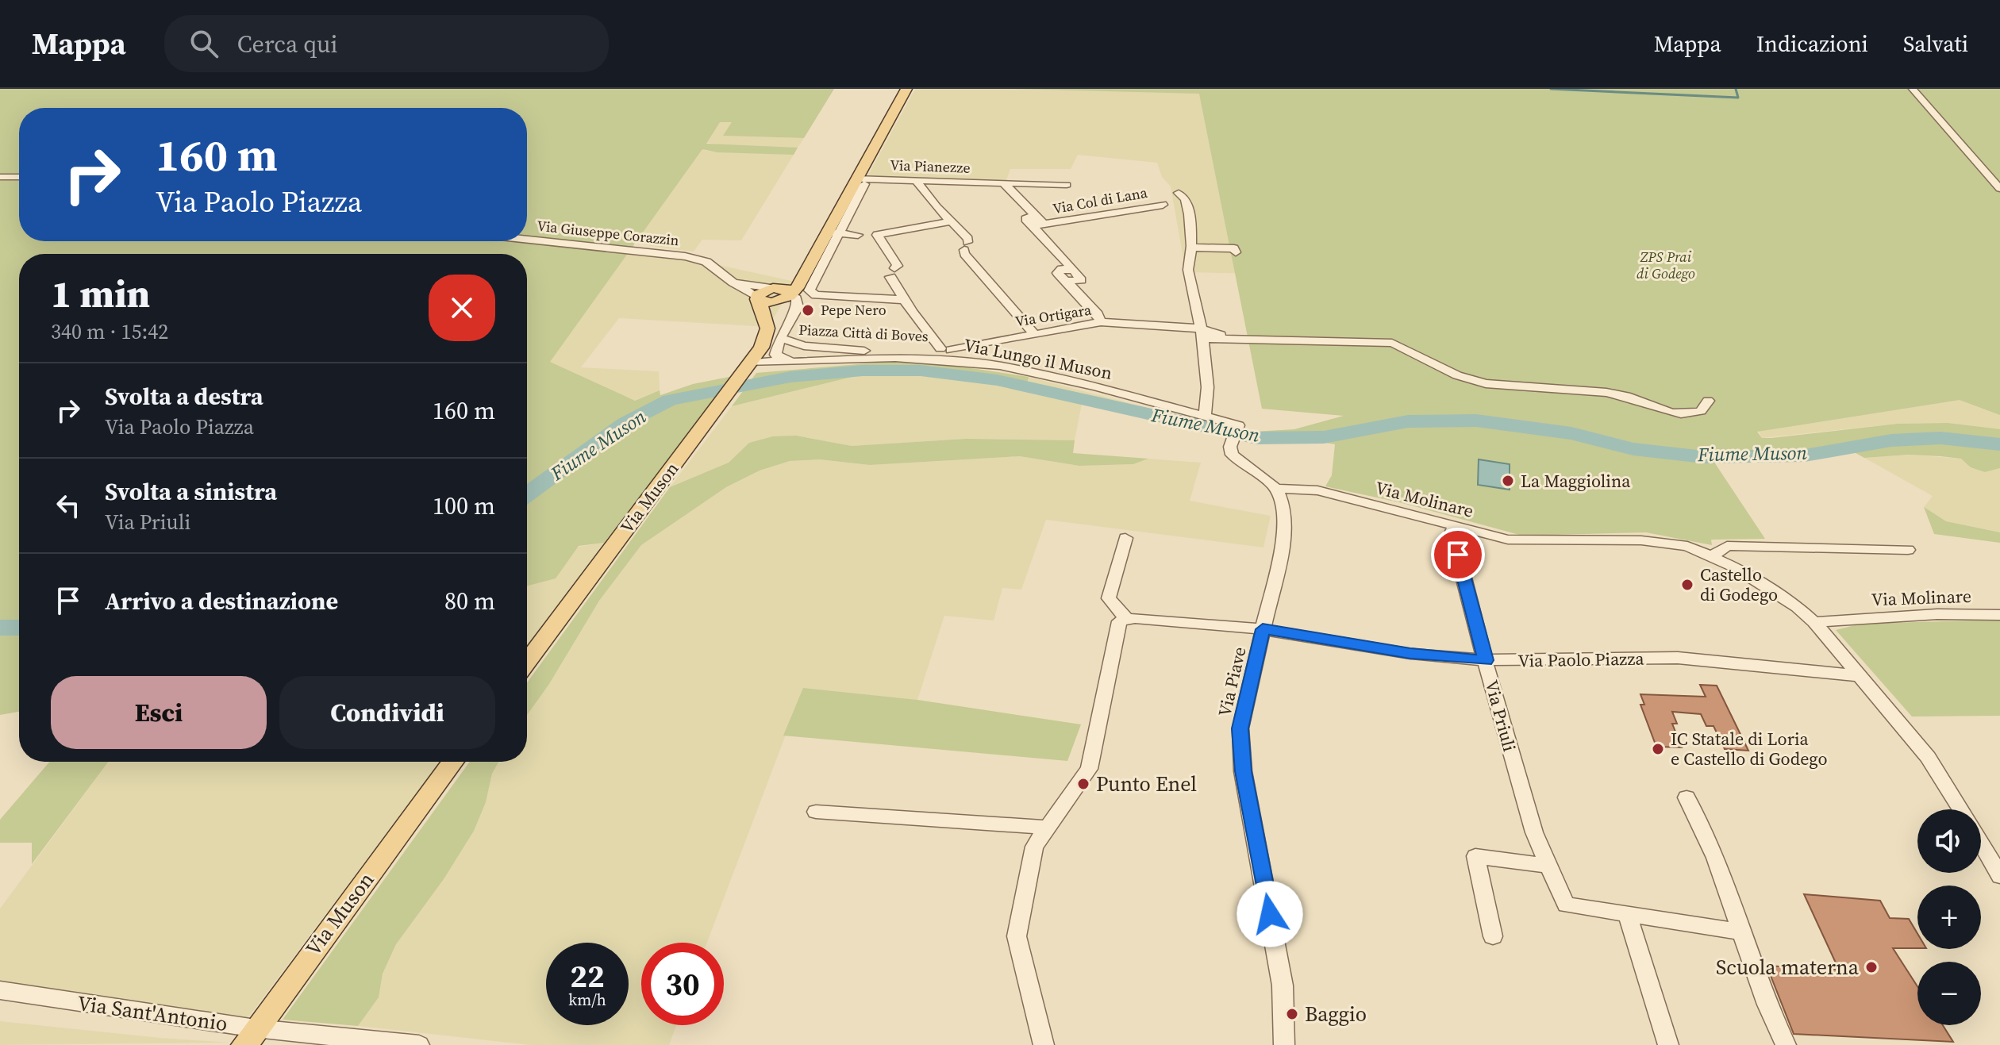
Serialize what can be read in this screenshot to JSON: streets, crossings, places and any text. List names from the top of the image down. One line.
{"streets":{"main road":["Via Muson"],"street":["Via Pianezze","Via Col di Lana","Via Giuseppe Corazzin","Via Ortigara","Piazza Città di Boves","Via Lungo il Muson","Via Molinare","Via Paolo Piazza","Via Piave","Via Priuli","Via Sant'Antonio"]},"crossings":[["Via Pianezze","Via Muson"],["Via Col di Lana","Via Ortigara"],["Via Giuseppe Corazzin","Piazza Città di Boves"],["Via Giuseppe Corazzin","Via Muson"],["Via Ortigara","Piazza Città di Boves"],["Piazza Città di Boves","Via Muson"],["Via Lungo il Muson","Via Muson"],["Via Lungo il Muson","Via Molinare"],["Via Lungo il Muson","Via Piave"],["Via Muson","Via Sant'Antonio"],["Via Molinare","Via Piave"],["Via Molinare","Via Priuli"],["Via Paolo Piazza","Via Piave"],["Via Paolo Piazza","Via Priuli"]],"water":["Fiume Muson"],"parks":["ZPS Prai di Godego"],"places":["Pepe Nero","La Maggiolina","Castello di Godego","IC Statale di Loria e Castello di Godego","Punto Enel","Scuola materna","Baggio"],"page":{"header":"Mappa","search":"Cerca qui","nav":["Mappa","Indicazioni","Salvati"],"turn":["160 m","Via Paolo Piazza"],"heading":["1 min","340 m · 15:42"],"list":[{"name":"Svolta a destra","note":"Via Paolo Piazza","value":"160 m"},{"name":"Svolta a sinistra","note":"Via Priuli","value":"100 m"},{"name":"Arrivo a destinazione","value":"80 m"}],"buttons":["Esci","Condividi"],"map_buttons":["+","−"],"speed":"22 km/h","limit":"30"}}
